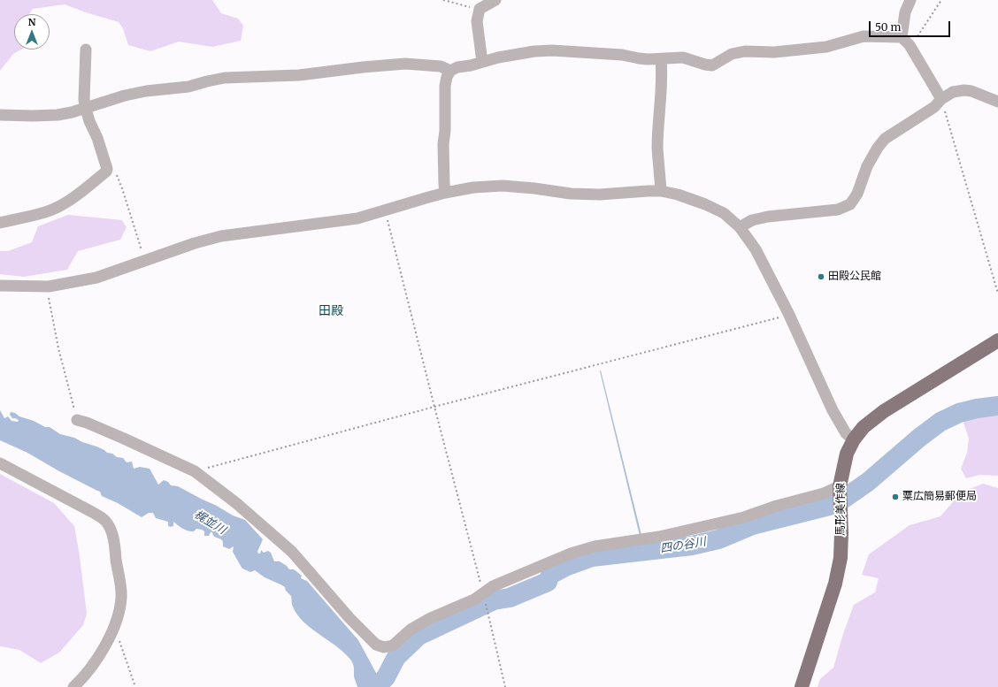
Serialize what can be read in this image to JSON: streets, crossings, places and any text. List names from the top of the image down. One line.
{"streets":{"main road":["馬形美作線"]},"districts":["田殿"],"water":["梶並川","四の谷川"],"places":["田殿公民館","粟広簡易郵便局"],"scale_bar":"50 m","north":"top"}
